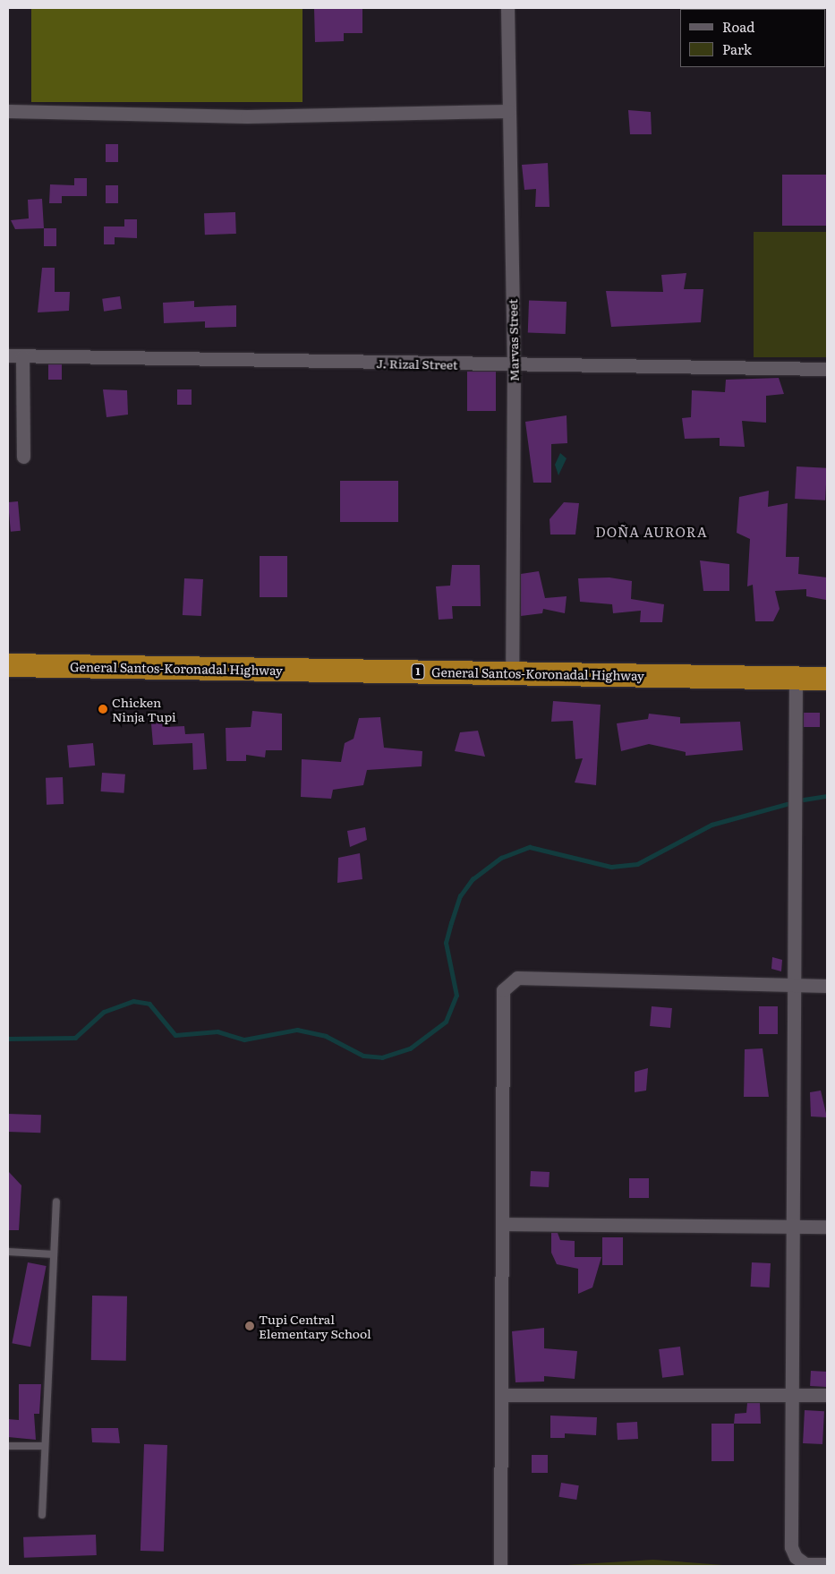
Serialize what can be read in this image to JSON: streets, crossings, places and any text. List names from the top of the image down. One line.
{"streets":{"highway":["General Santos-Koronadal Highway","1"],"street":["Marvas Street","J. Rizal Street"]},"crossings":[["Marvas Street","J. Rizal Street"],["Marvas Street","General Santos-Koronadal Highway"]],"districts":["DOÑA AURORA"],"places":["Chicken Ninja Tupi","Tupi Central Elementary School"],"legend":["Road","Park"]}
